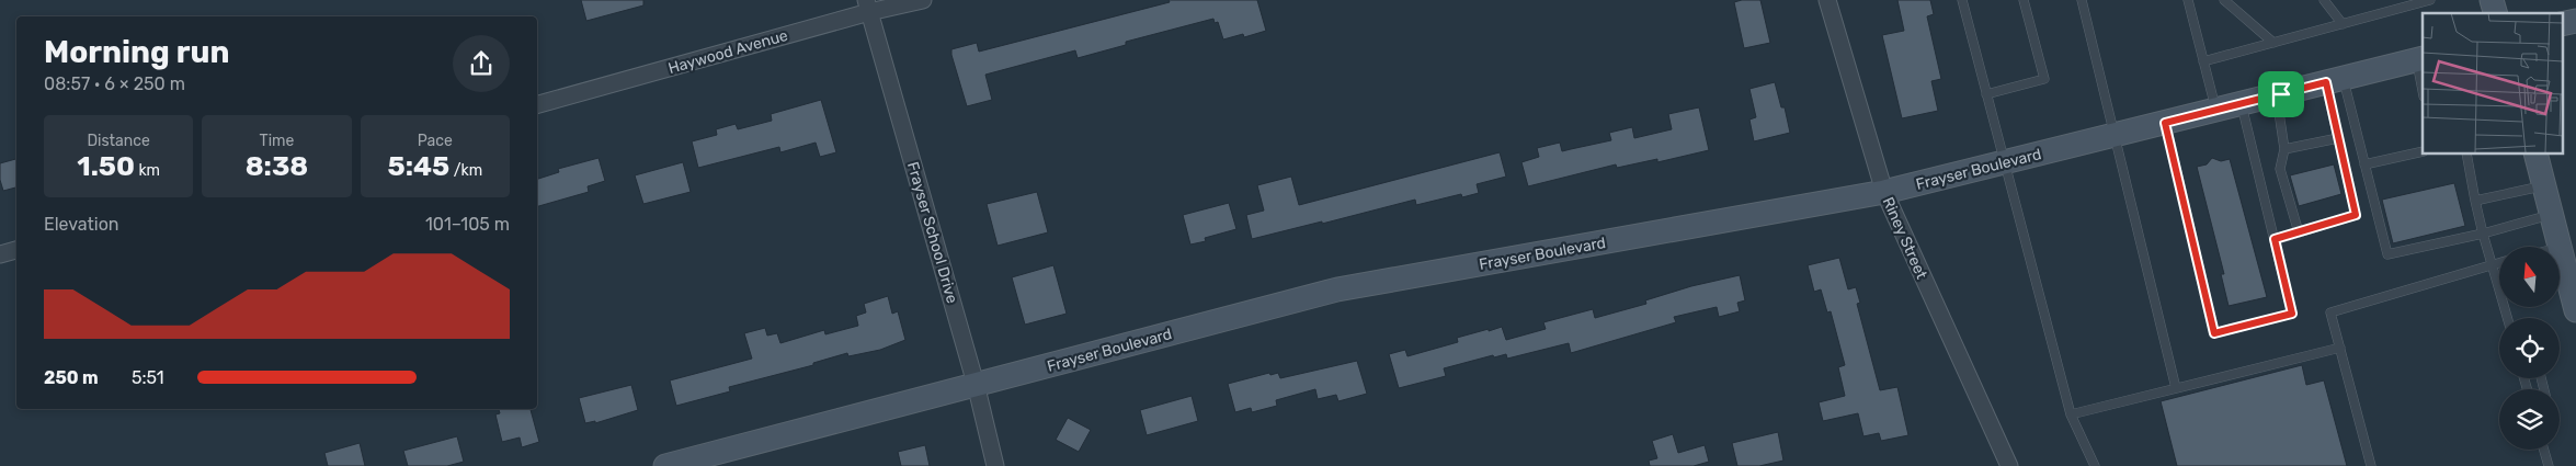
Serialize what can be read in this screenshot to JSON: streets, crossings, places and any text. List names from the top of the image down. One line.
{"streets":{"main road":["Frayser Boulevard"],"street":["Haywood Avenue","Frayser School Drive","Riney Street"]},"crossings":[["Haywood Avenue","Frayser School Drive"],["Frayser Boulevard","Frayser School Drive"],["Frayser Boulevard","Riney Street"]],"north":"top","page":{"heading":["Morning run","08:57 · 6 × 250 m"],"stats":[["Distance","1.50 km"],["Time","8:38"],["Pace","5:45 /km"]],"chart":["Elevation","101–105 m"],"list":[{"name":"250 m","note":"5:51"}]}}
